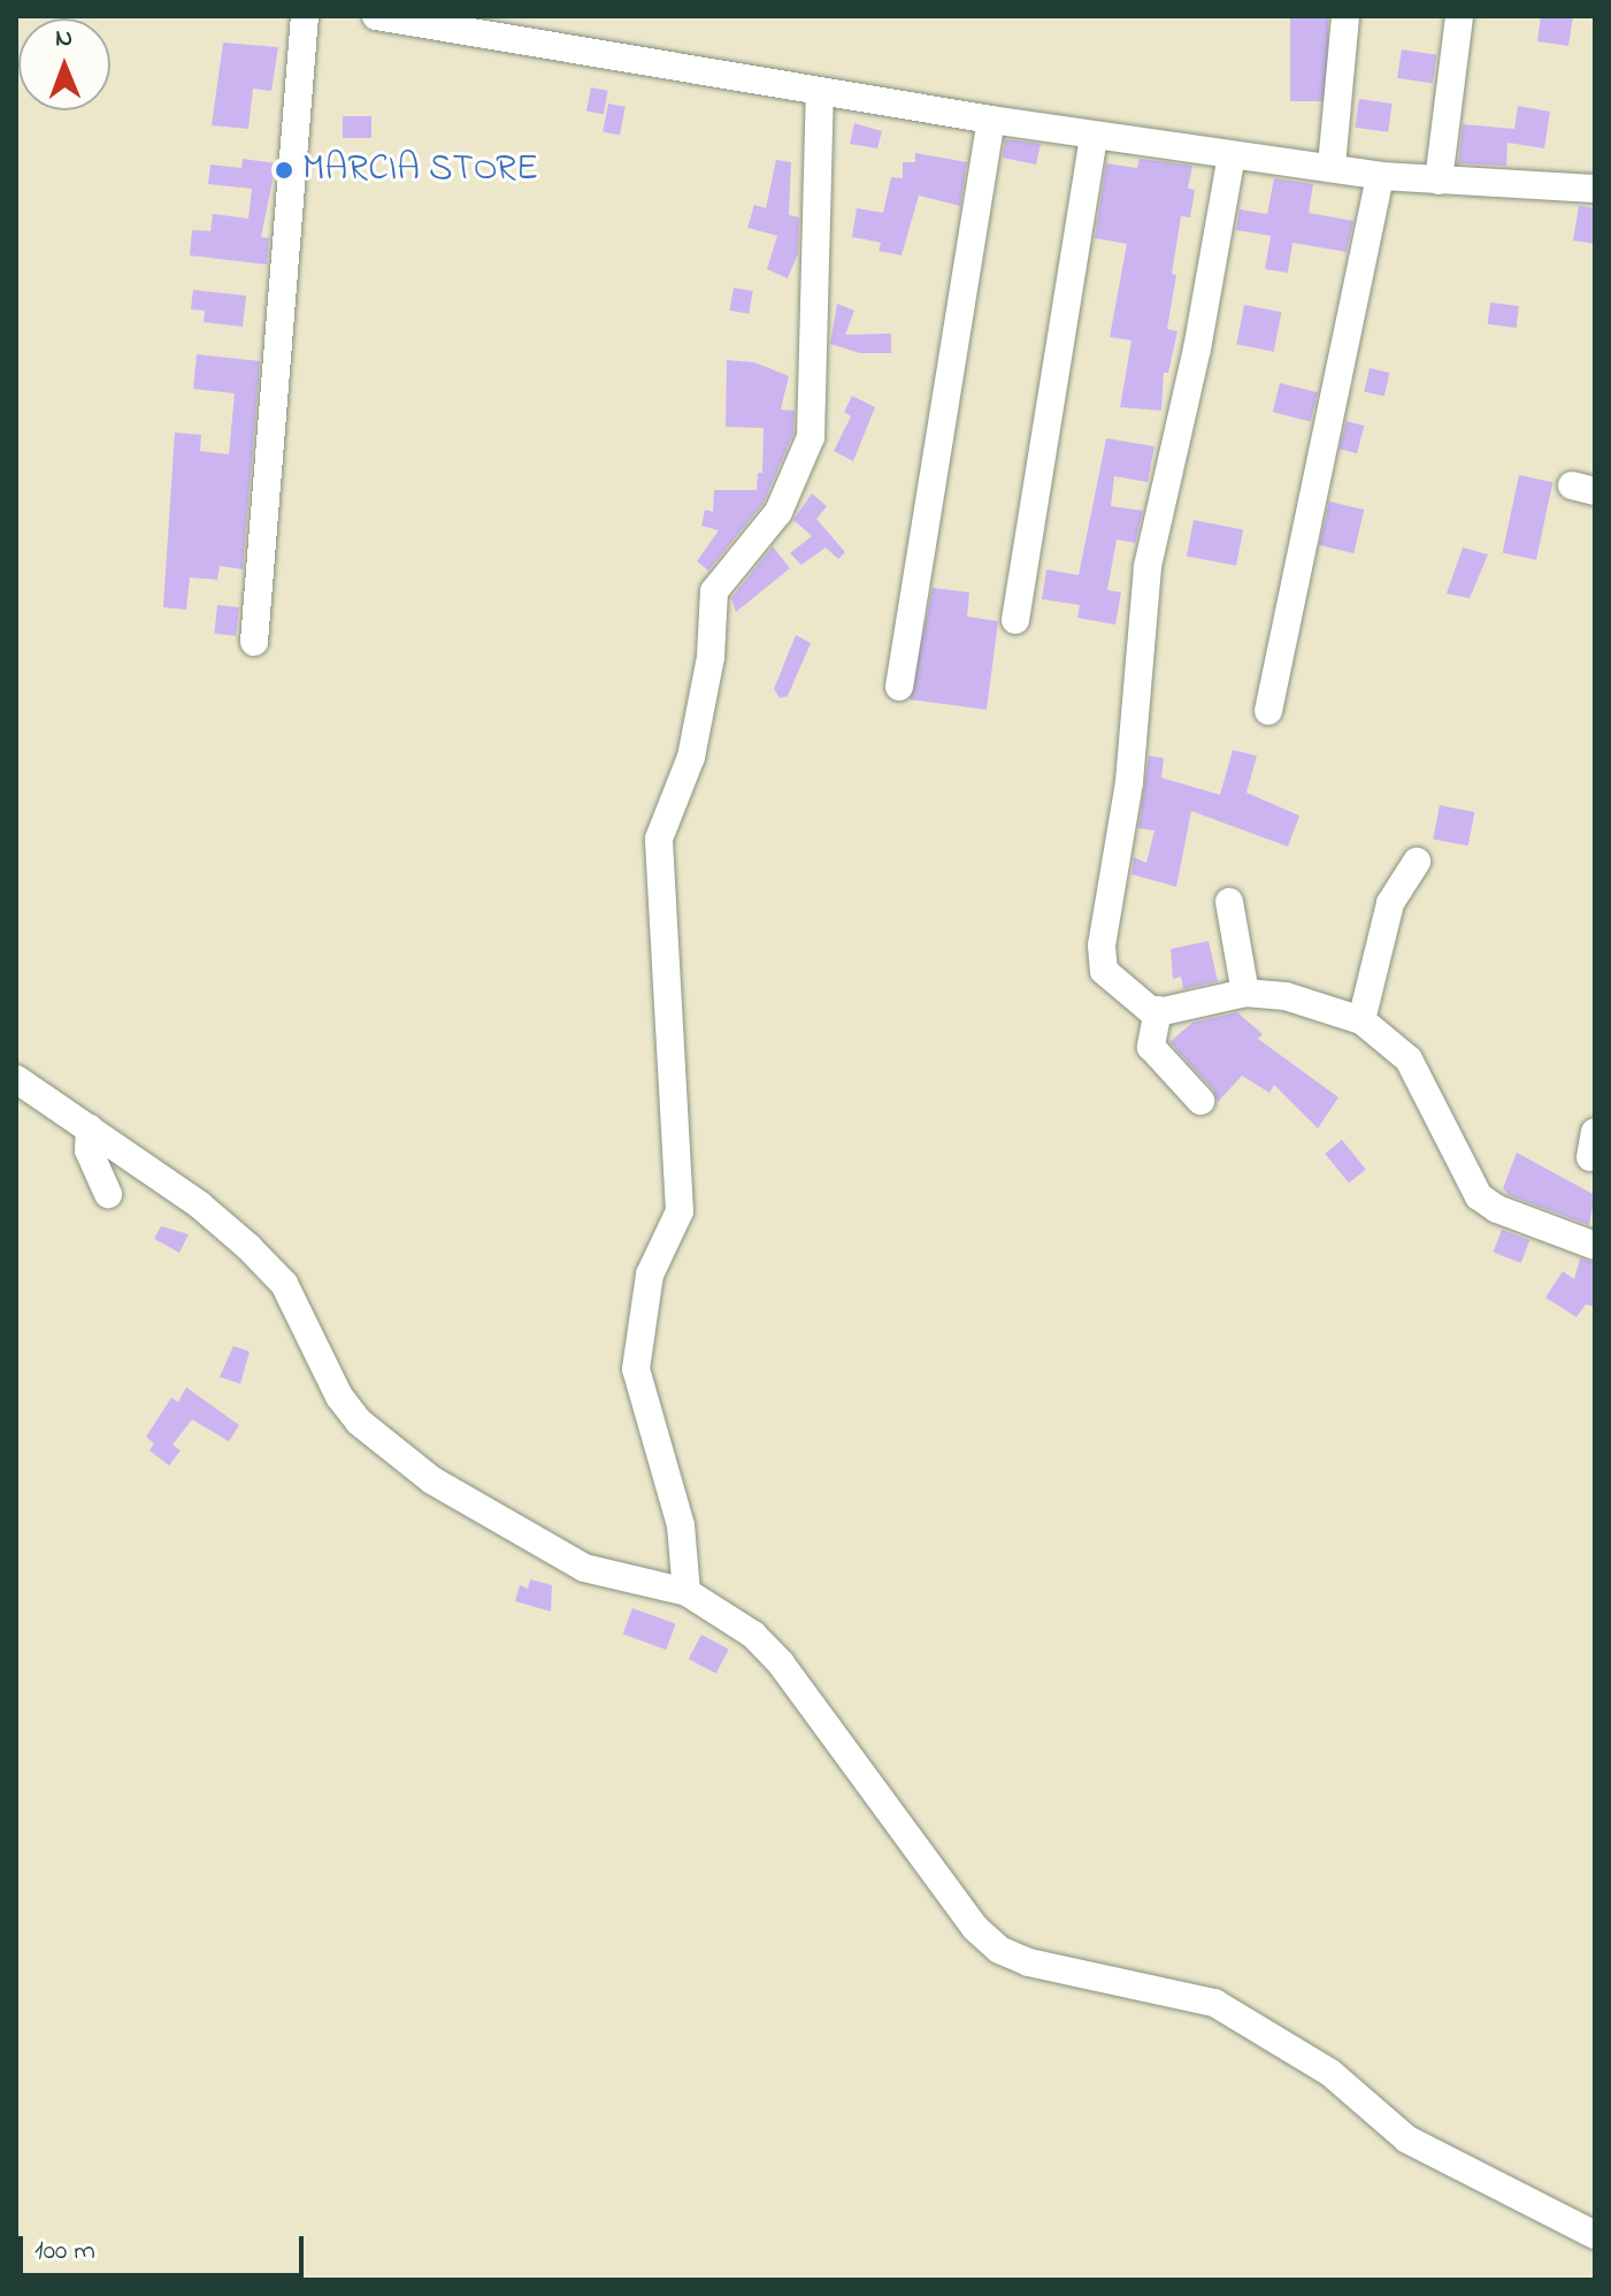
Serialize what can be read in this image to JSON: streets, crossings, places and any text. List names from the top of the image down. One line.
{"places":["MARCIA STORE"],"scale_bar":"100 m","north":"top"}
